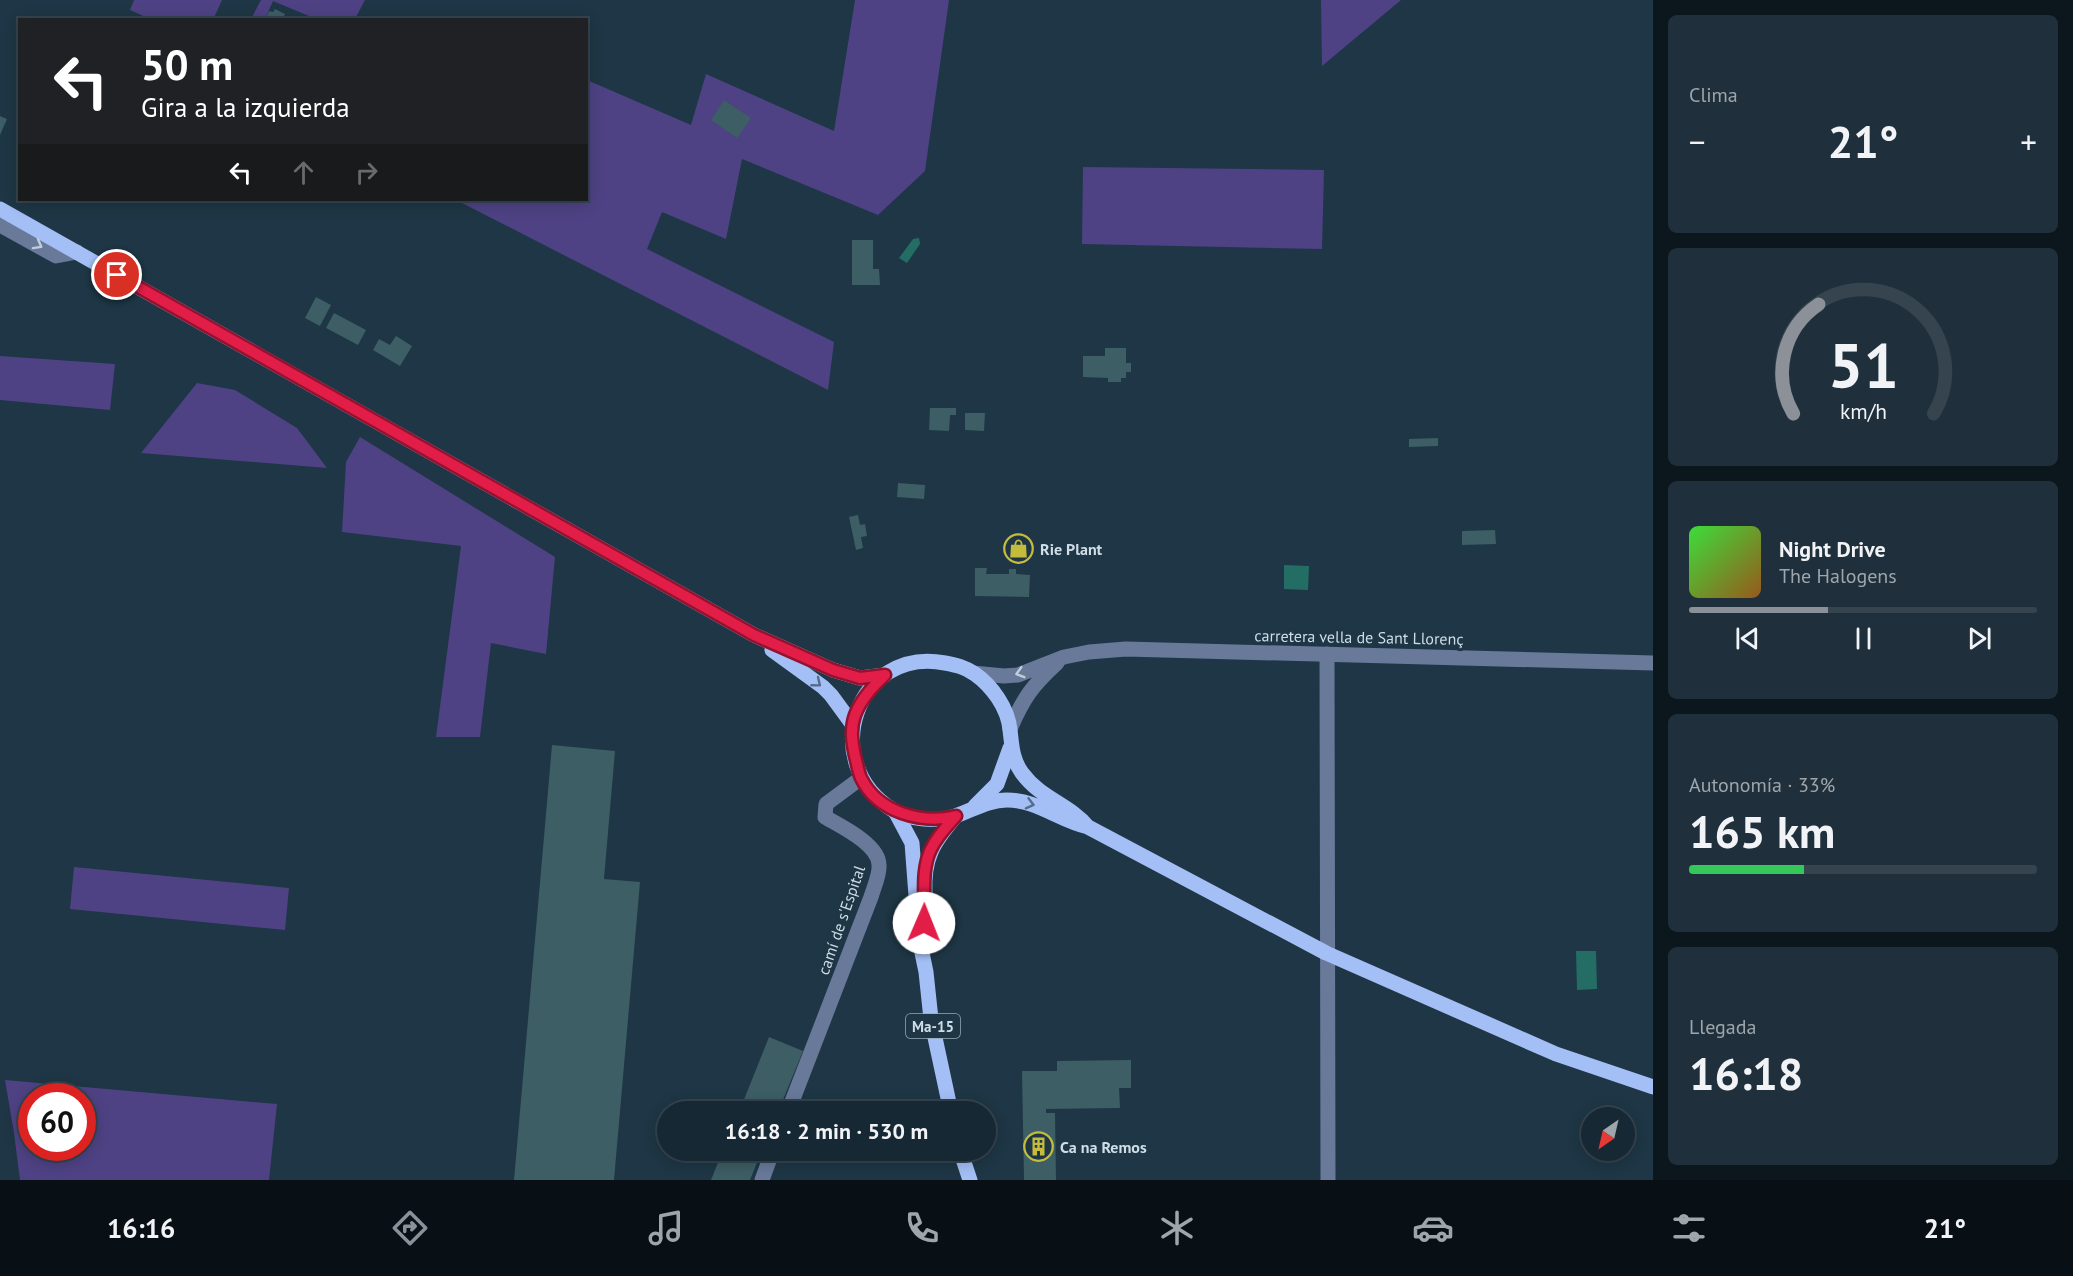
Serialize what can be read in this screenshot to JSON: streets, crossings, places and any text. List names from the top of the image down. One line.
{"streets":{"main road":["Ma-15"],"street":["carretera vella de Sant Llorenç","camí de s'Espital"]},"crossings":[["carretera vella de Sant Llorenç","camí de s'Espital"],["carretera vella de Sant Llorenç","Ma-15"],["camí de s'Espital","Ma-15"]],"places":{"shop":["Rie Plant"],"building":["Ca na Remos"]},"north":"bottom left","page":{"tile":["Clima",["Autonomía · 33%","165 km"],["Llegada","16:18"]],"turn":["50 m","Gira a la izquierda"],"heat":["−","21°","+"],"song":["Night Drive","The Halogens"],"limit":"60","trip":"16:18 · 2 min · 530 m","tabs":["16:16","21°"],"gauge":["51","km/h"]}}
